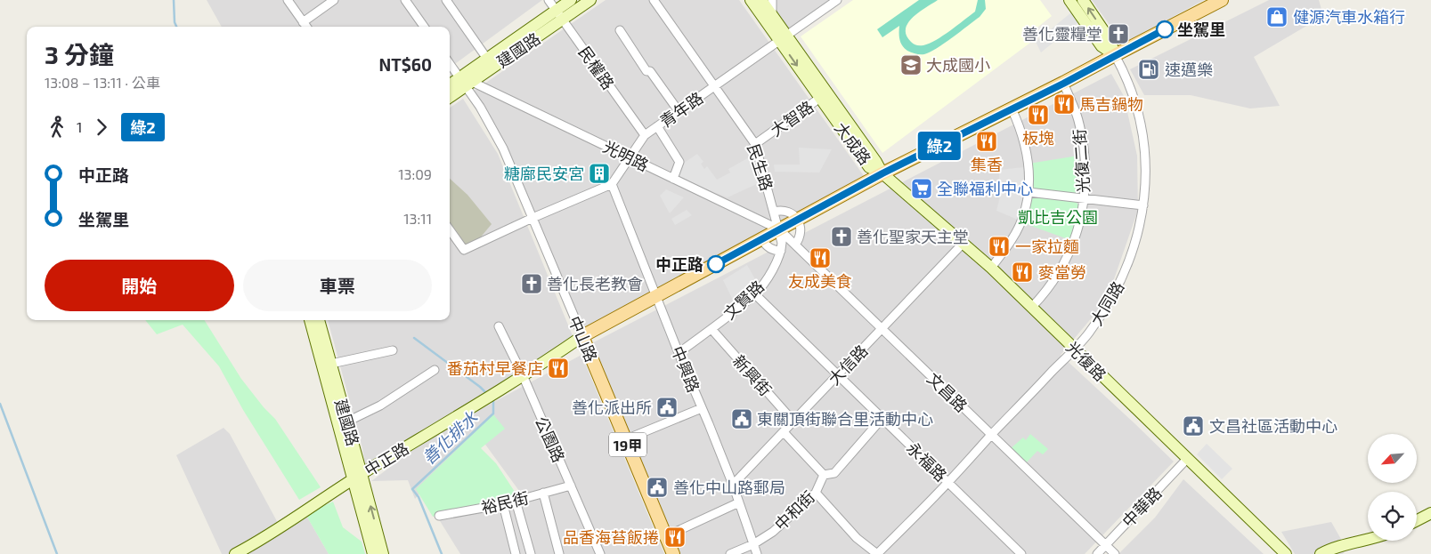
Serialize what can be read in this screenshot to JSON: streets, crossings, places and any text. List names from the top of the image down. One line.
{"streets":{"main road":["中山路","19甲","中正路"],"street":["建國路","民權路","青年路","大智路","大成路","光明路","光復二街","民生路","文賢路","大同路","光復路","大信路","中興路","新興街","文昌路","公園路","永福路","裕民街","中華路","中和街"]},"crossings":[["建國路","民權路"],["建國路","光明路"],["建國路","中山路"],["建國路","中正路"],["民權路","青年路"],["青年路","大成路"],["青年路","光明路"],["青年路","民生路"],["青年路","中興路"],["大智路","大成路"],["大智路","民生路"],["大成路","光復路"],["大成路","中正路"],["光明路","民生路"],["光明路","中山路"],["光明路","文昌路"],["光明路","中正路"],["光復二街","光復路"],["光復二街","中正路"],["民生路","文昌路"],["民生路","中正路"],["文賢路","中興路"],["文賢路","新興街"],["文賢路","永福路"],["大同路","光復路"],["大同路","文昌路"],["大同路","中正路"],["大同路","永福路"],["中山路","中正路"],["光復路","大信路"],["光復路","中正路"],["光復路","中華路"],["大信路","中興路"],["大信路","新興街"],["大信路","文昌路"],["大信路","永福路"],["中興路","中正路"],["中興路","中和街"],["文昌路","中正路"],["文昌路","中華路"],["公園路","中正路"],["公園路","裕民街"],["永福路","中和街"]],"water":["善化排水"],"parks":["凱比吉公園"],"places":{"shop":["健源汽車水箱行"],"other":["坐駕里","中正路"],"church":["善化靈糧堂","善化聖家天主堂","善化長老教會"],"school or university":["大成國小"],"fuel station":["速邁樂"],"restaurant":["馬吉鍋物","板塊","集香","一家拉麵","友成美食","麥當勞","番茄村早餐店","品香海苔飯捲"],"building":["糖廍民安宮"],"supermarket":["全聯福利中心"],"public building":["善化派出所","東關頂街聯合里活動中心","文昌社區活動中心","善化中山路郵局"]},"lines":["bus line 綠2"],"north":"bottom left","page":{"on_map":"綠2","heading":["3 分鐘","13:08 – 13:11 · 公車","NT$60"],"legs":["1","綠2"],"list":[{"name":"中正路","value":"13:09"},{"name":"坐駕里","value":"13:11"}],"buttons":["開始","車票"]}}
